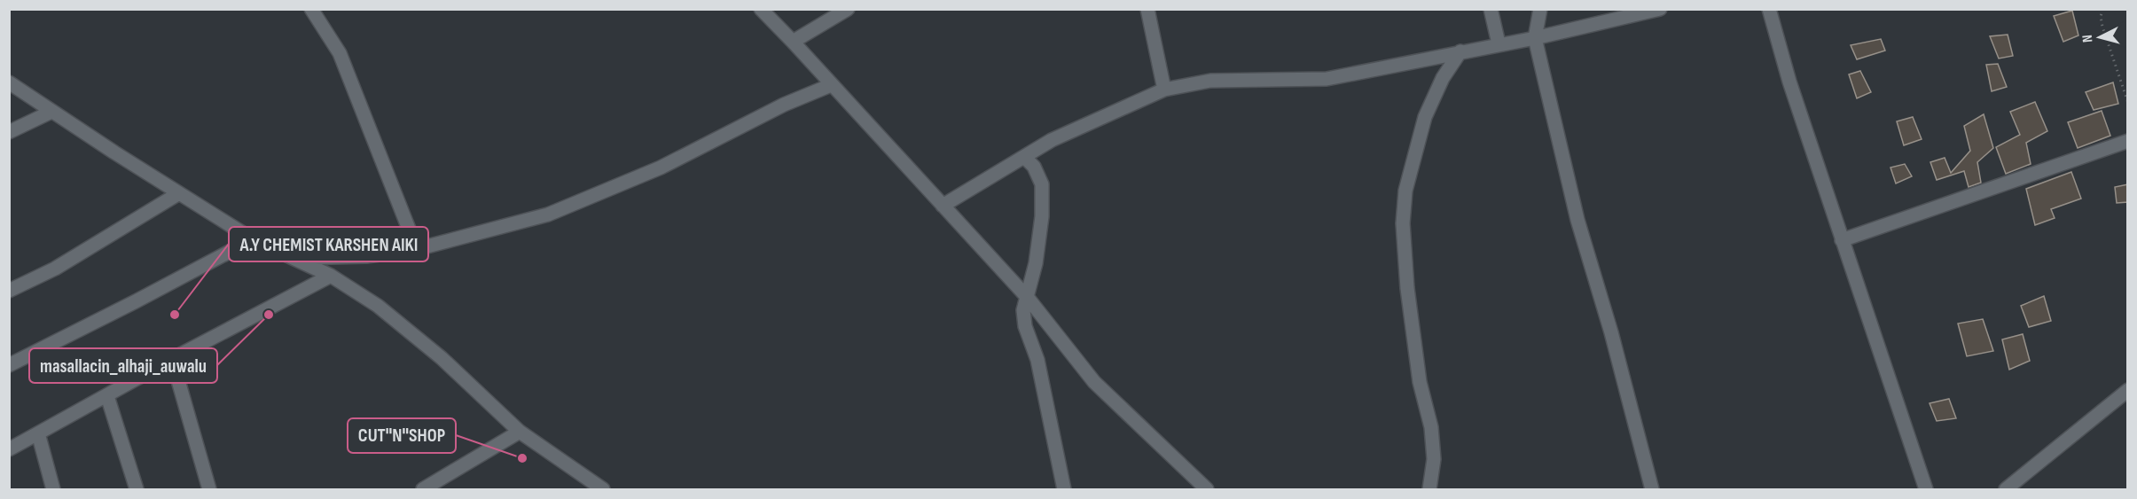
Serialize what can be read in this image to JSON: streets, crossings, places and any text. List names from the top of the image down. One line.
{"places":["A.Y CHEMIST KARSHEN AIKI","masallacin_alhaji_auwalu","CUT''N''SHOP"],"north":"left"}
